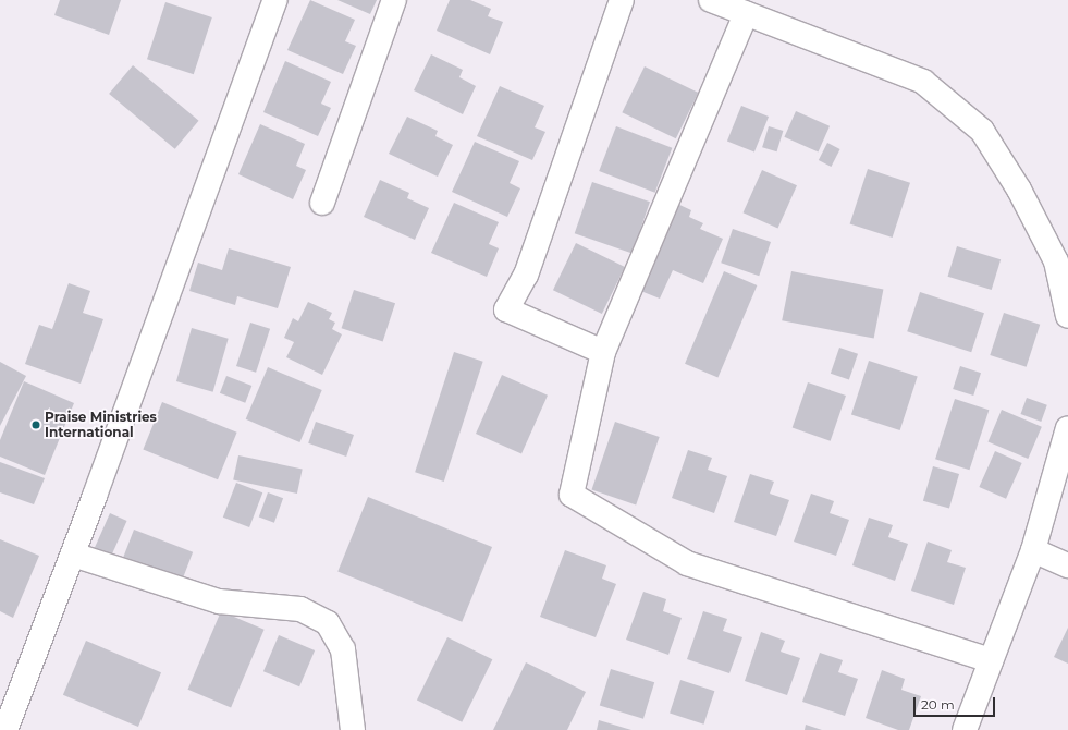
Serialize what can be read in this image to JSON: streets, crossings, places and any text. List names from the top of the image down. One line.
{"places":["Praise Ministries International"],"scale_bar":"20 m"}
